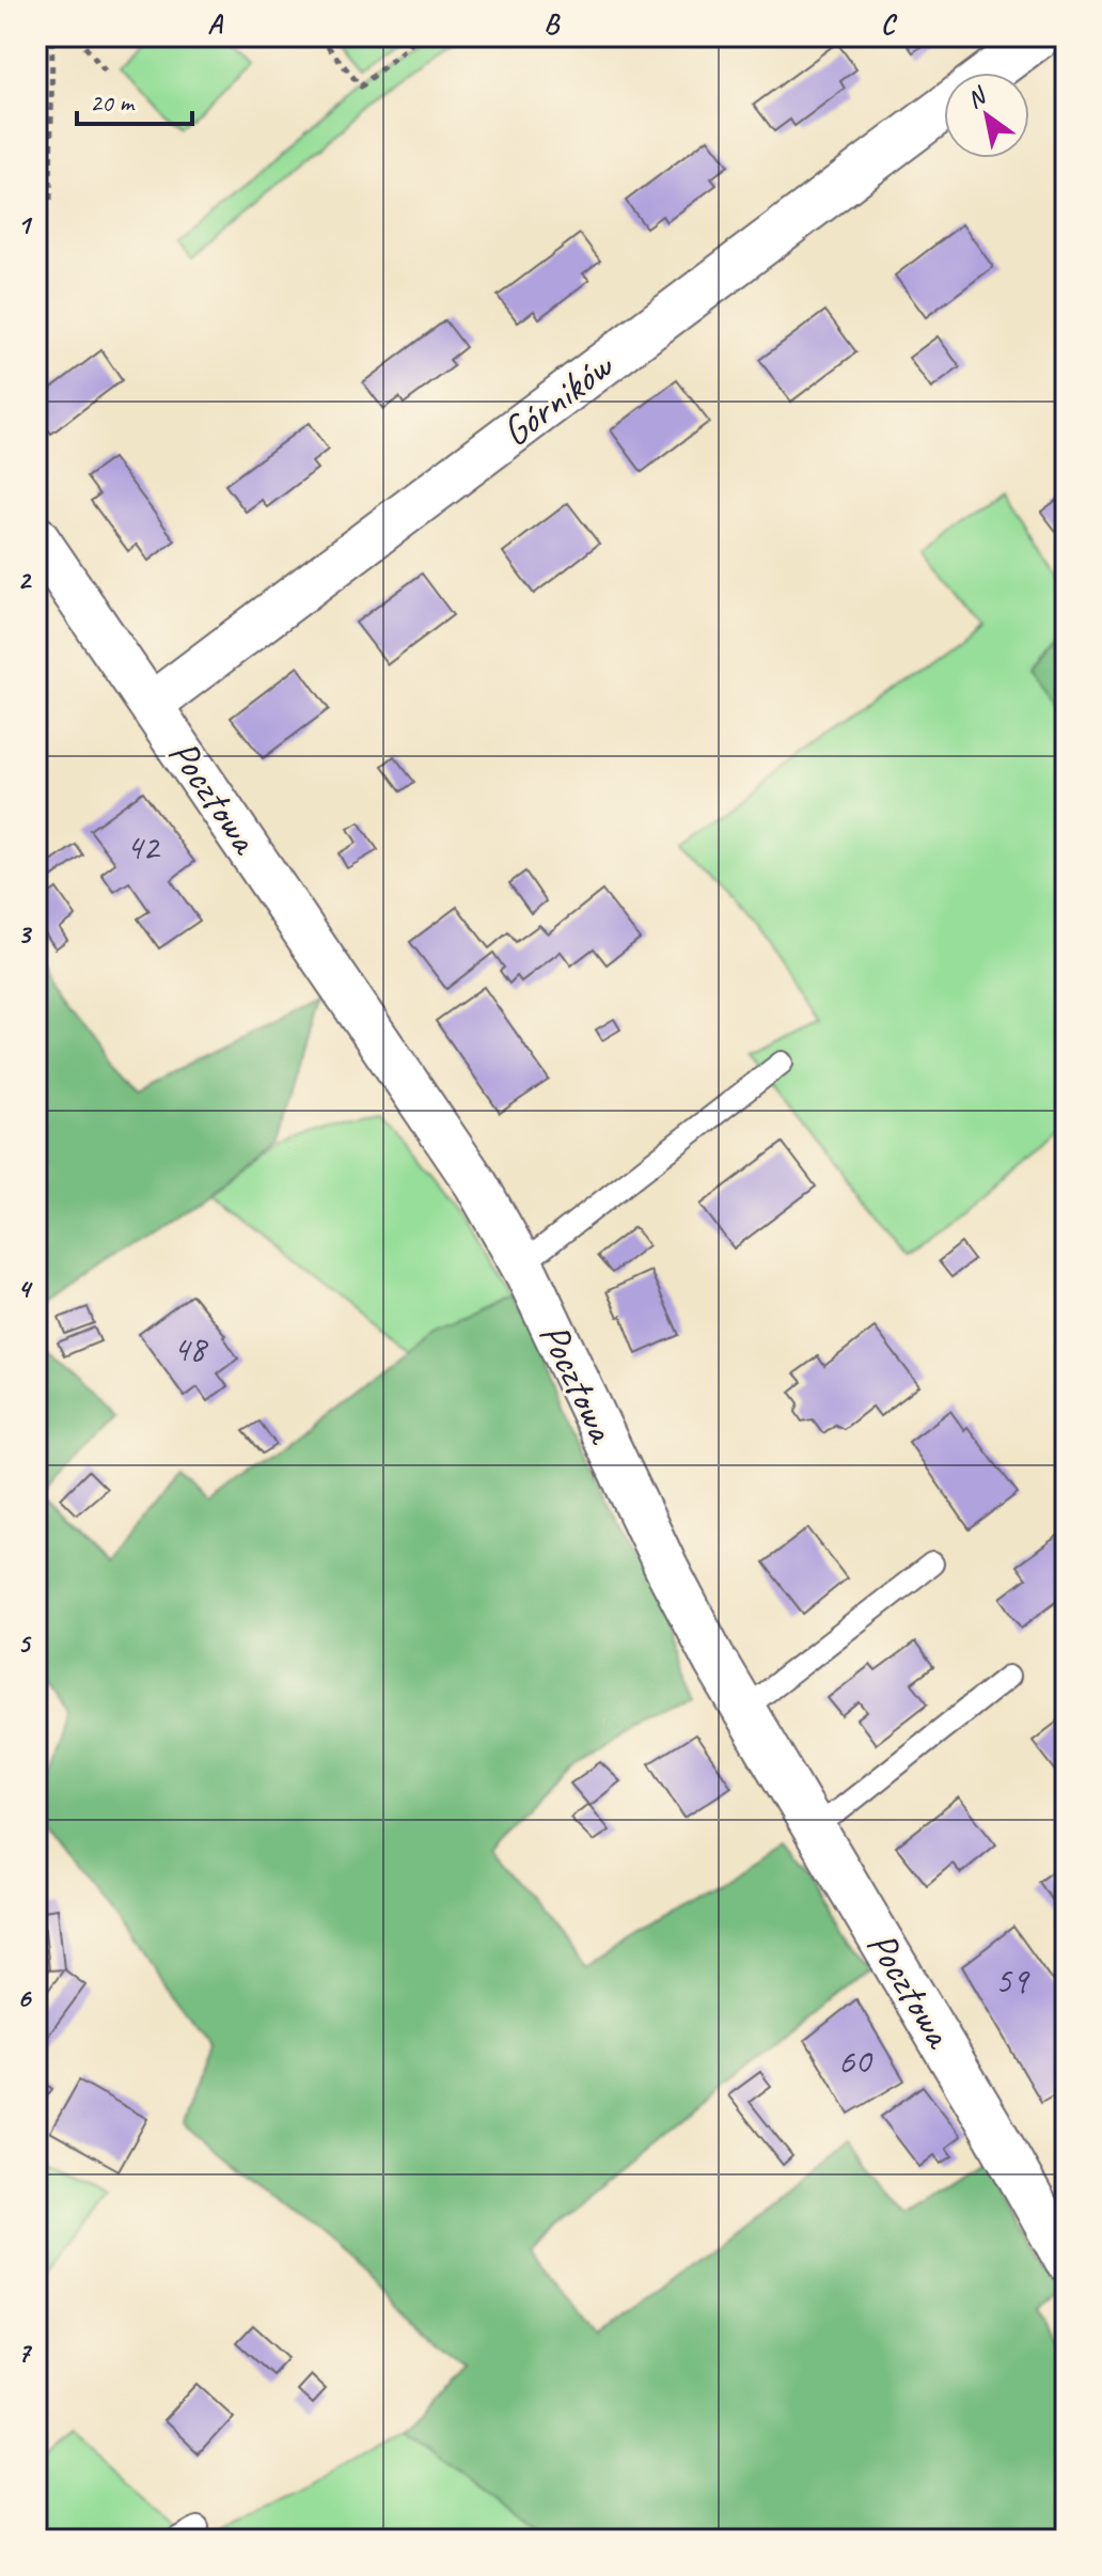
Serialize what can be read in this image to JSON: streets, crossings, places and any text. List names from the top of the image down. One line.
{"streets":{"street":["Górników","Pocztowa"]},"crossings":[["Górników","Pocztowa"]],"house_numbers":["42","48","59","60"],"scale_bar":"20 m","north":"top left","grid":{"columns":["A","B","C"],"rows":["1","2","3","4","5","6","7"]}}
